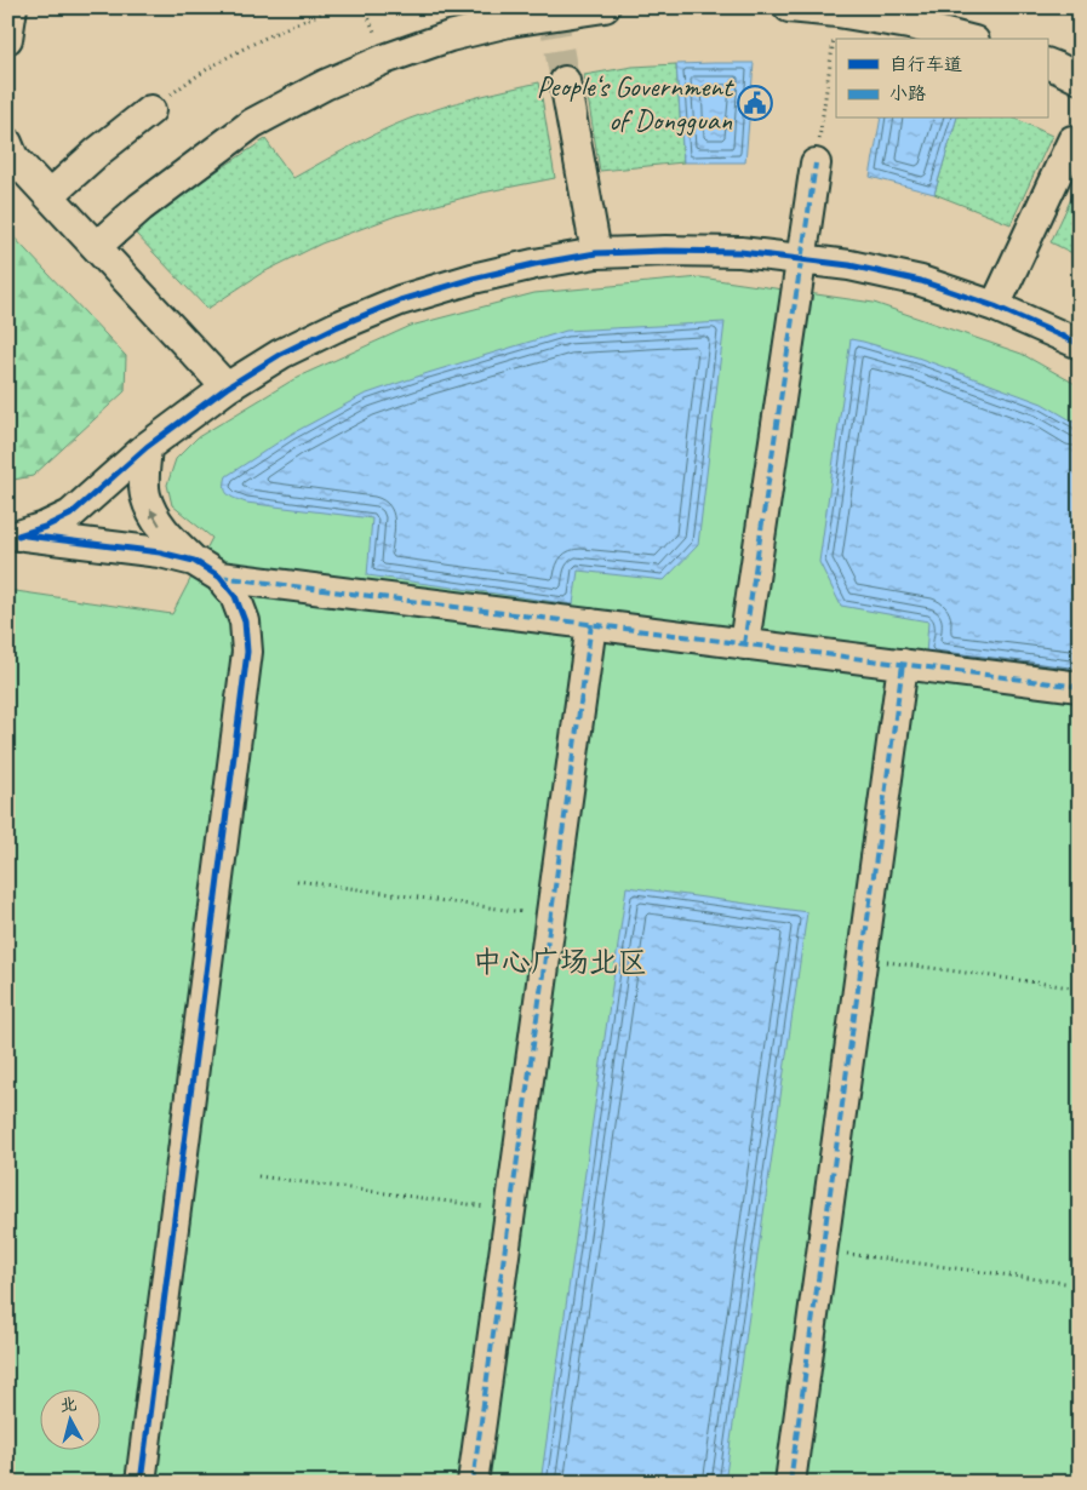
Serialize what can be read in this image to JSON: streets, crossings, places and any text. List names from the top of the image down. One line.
{"parks":["中心广场北区"],"places":{"public building":["People‘s Government of Dongguan"]},"legend":["自行车道","小路"],"north":"top"}
